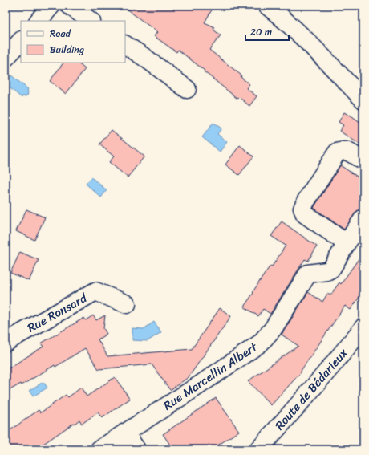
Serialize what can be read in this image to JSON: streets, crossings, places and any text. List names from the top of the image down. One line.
{"streets":{"street":["Rue Ronsard","Rue Marcellin Albert","Route de Bédarieux"]},"legend":["Road","Building"],"scale_bar":"20 m"}
